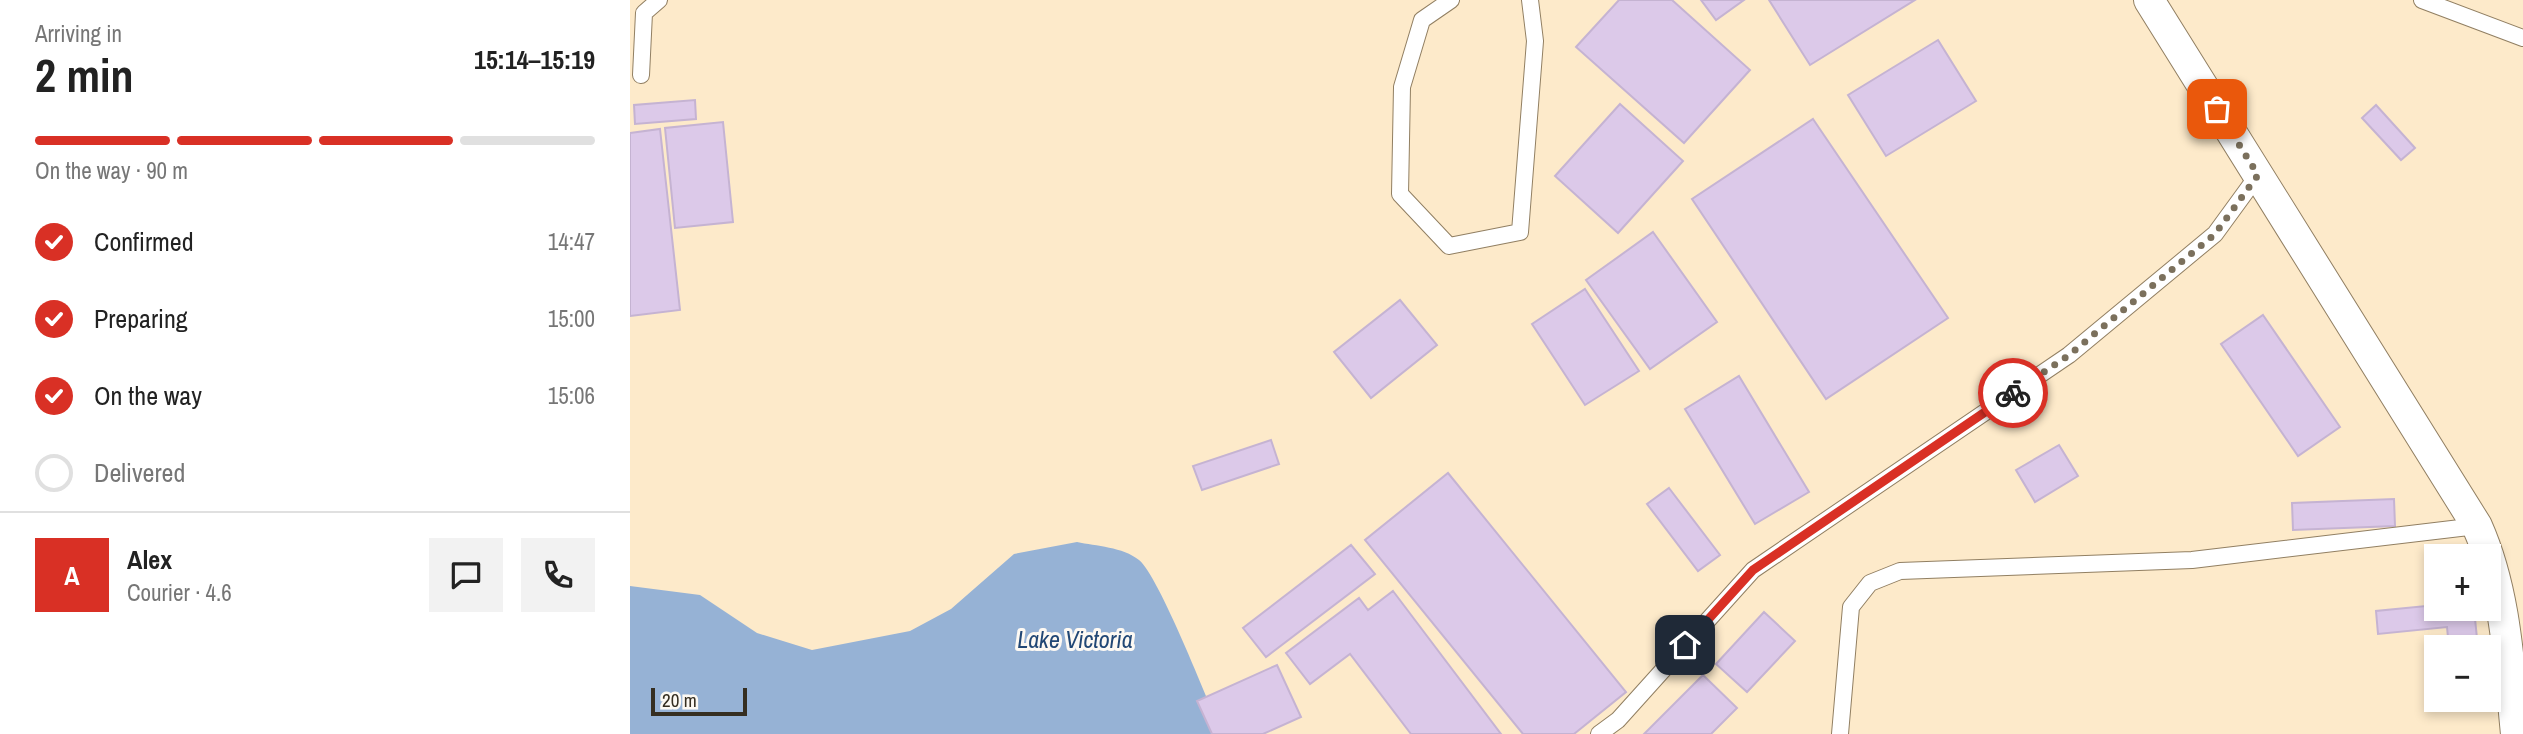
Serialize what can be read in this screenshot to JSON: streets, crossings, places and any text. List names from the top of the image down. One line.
{"water":["Lake Victoria"],"scale_bar":"20 m","page":{"heading":["2 min","Arriving in","15:14–15:19"],"panel":["Alex","Courier · 4.6"],"bar":"On the way · 90 m","list":[["Confirmed","14:47"],["Preparing","15:00"],["On the way","15:06"],"Delivered"],"round":"A","map_buttons":["+","−"],"scale":"20 m"}}
